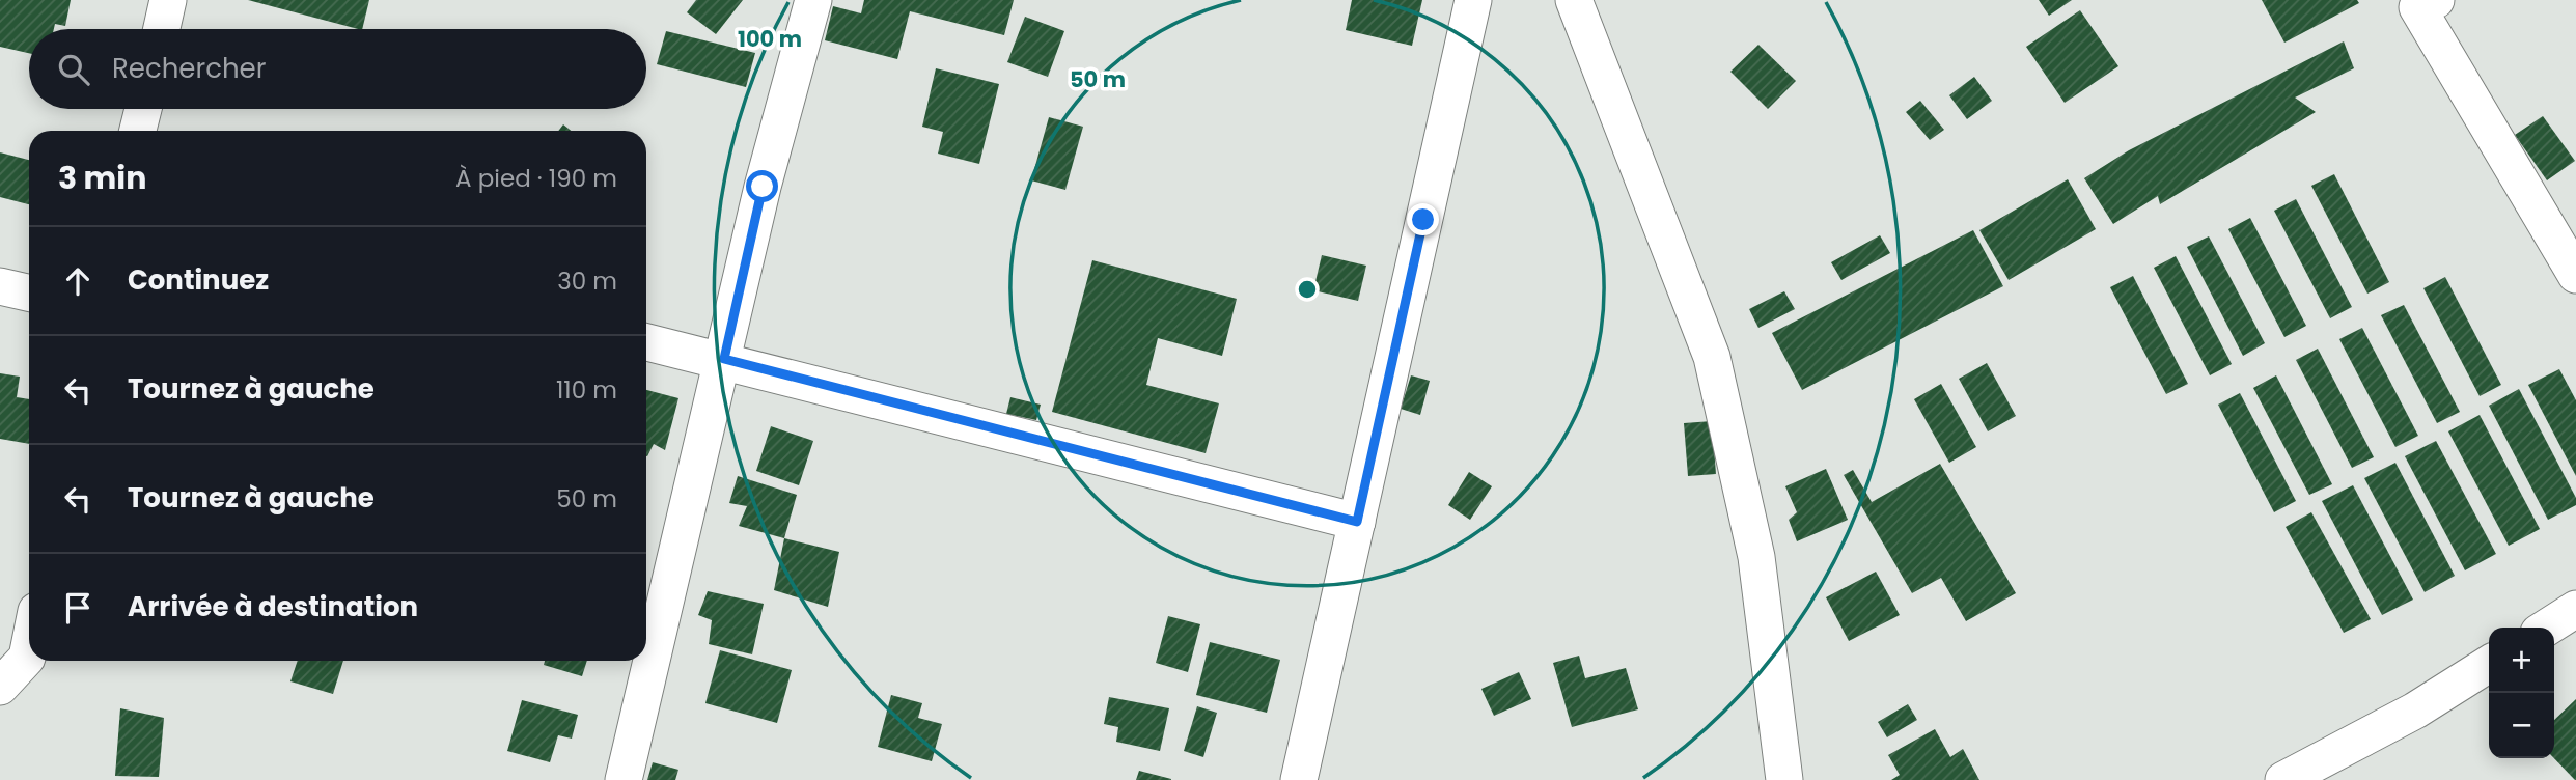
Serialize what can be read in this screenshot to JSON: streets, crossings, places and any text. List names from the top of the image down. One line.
{"page":{"search":"Rechercher","heading":["3 min","À pied · 190 m"],"list":[["Continuez","30 m"],["Tournez à gauche","110 m"],["Tournez à gauche","50 m"],"Arrivée à destination"],"map_buttons":["+","−"]},"rings":["100 m","50 m"]}
